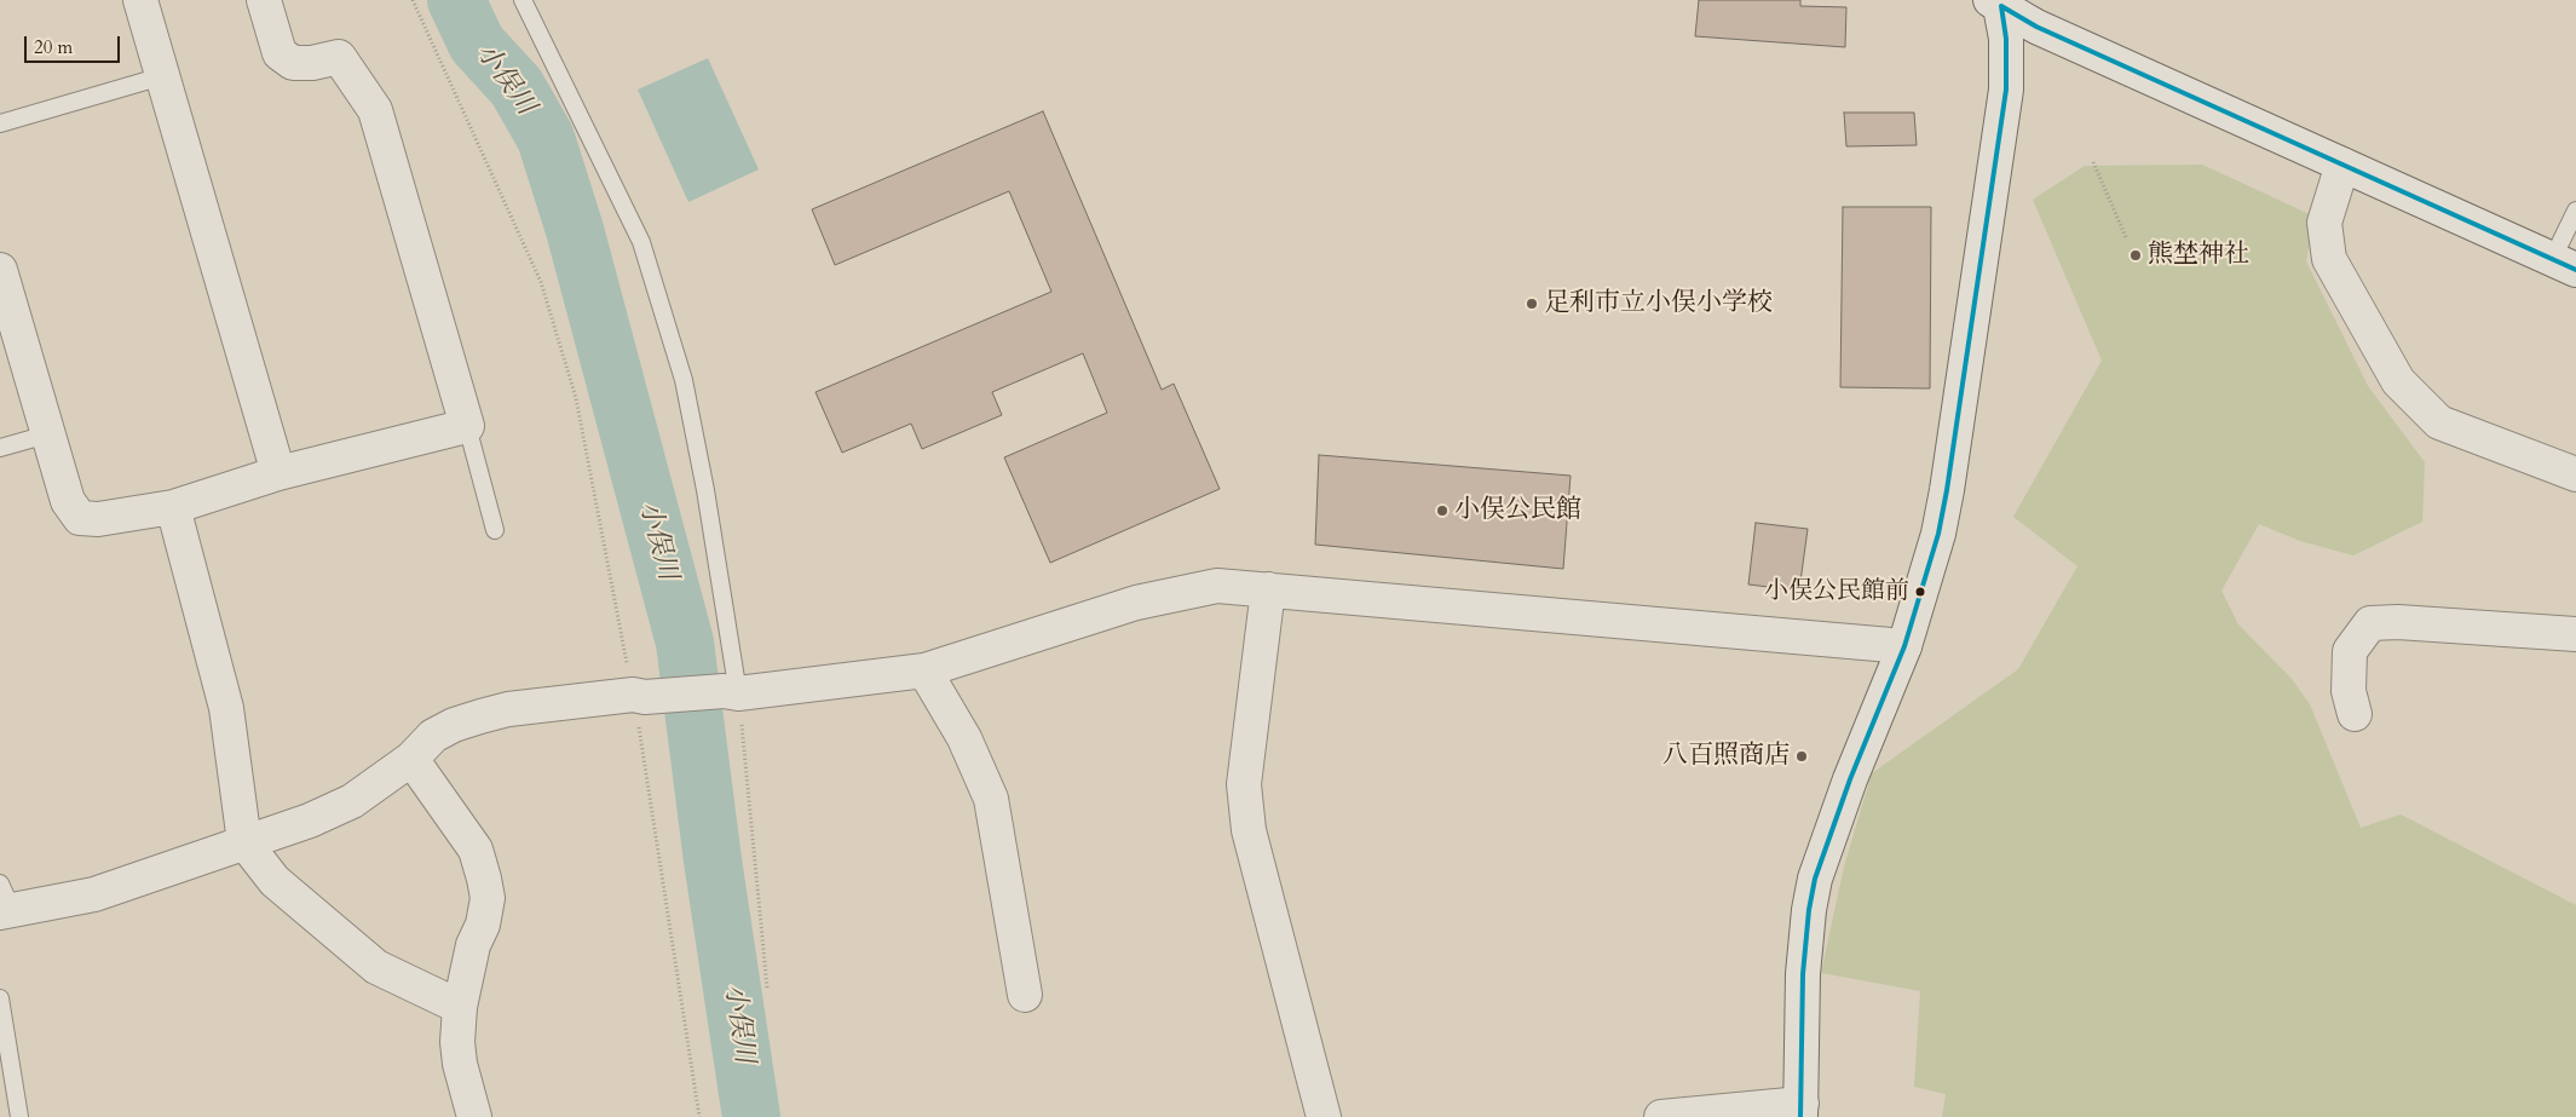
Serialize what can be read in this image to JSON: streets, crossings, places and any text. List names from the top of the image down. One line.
{"water":["小俣川"],"places":["熊埜神社","足利市立小俣小学校","小俣公民館","小俣公民館前","八百照商店"],"scale_bar":"20 m"}
